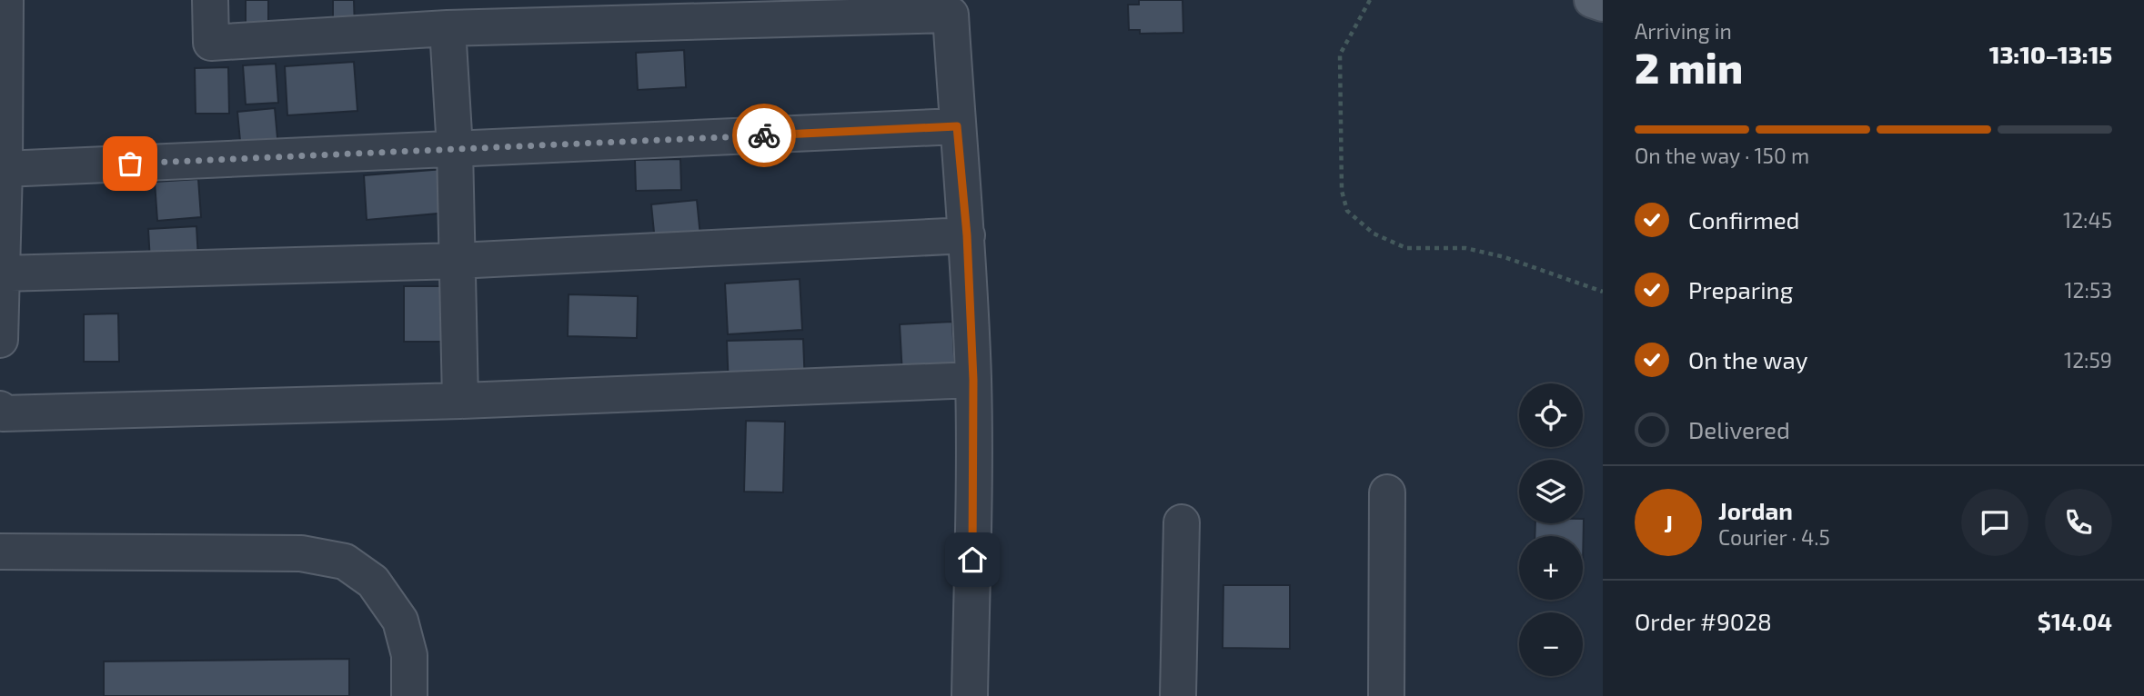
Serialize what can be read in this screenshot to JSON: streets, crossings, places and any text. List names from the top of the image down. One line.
{"page":{"heading":["2 min","Arriving in","13:10–13:15"],"panel":["Jordan","Courier · 4.5","Order #9028","$14.04"],"bar":"On the way · 150 m","list":[["Confirmed","12:45"],["Preparing","12:53"],["On the way","12:59"],"Delivered"],"map_buttons":["+","−"],"round":"J"}}
